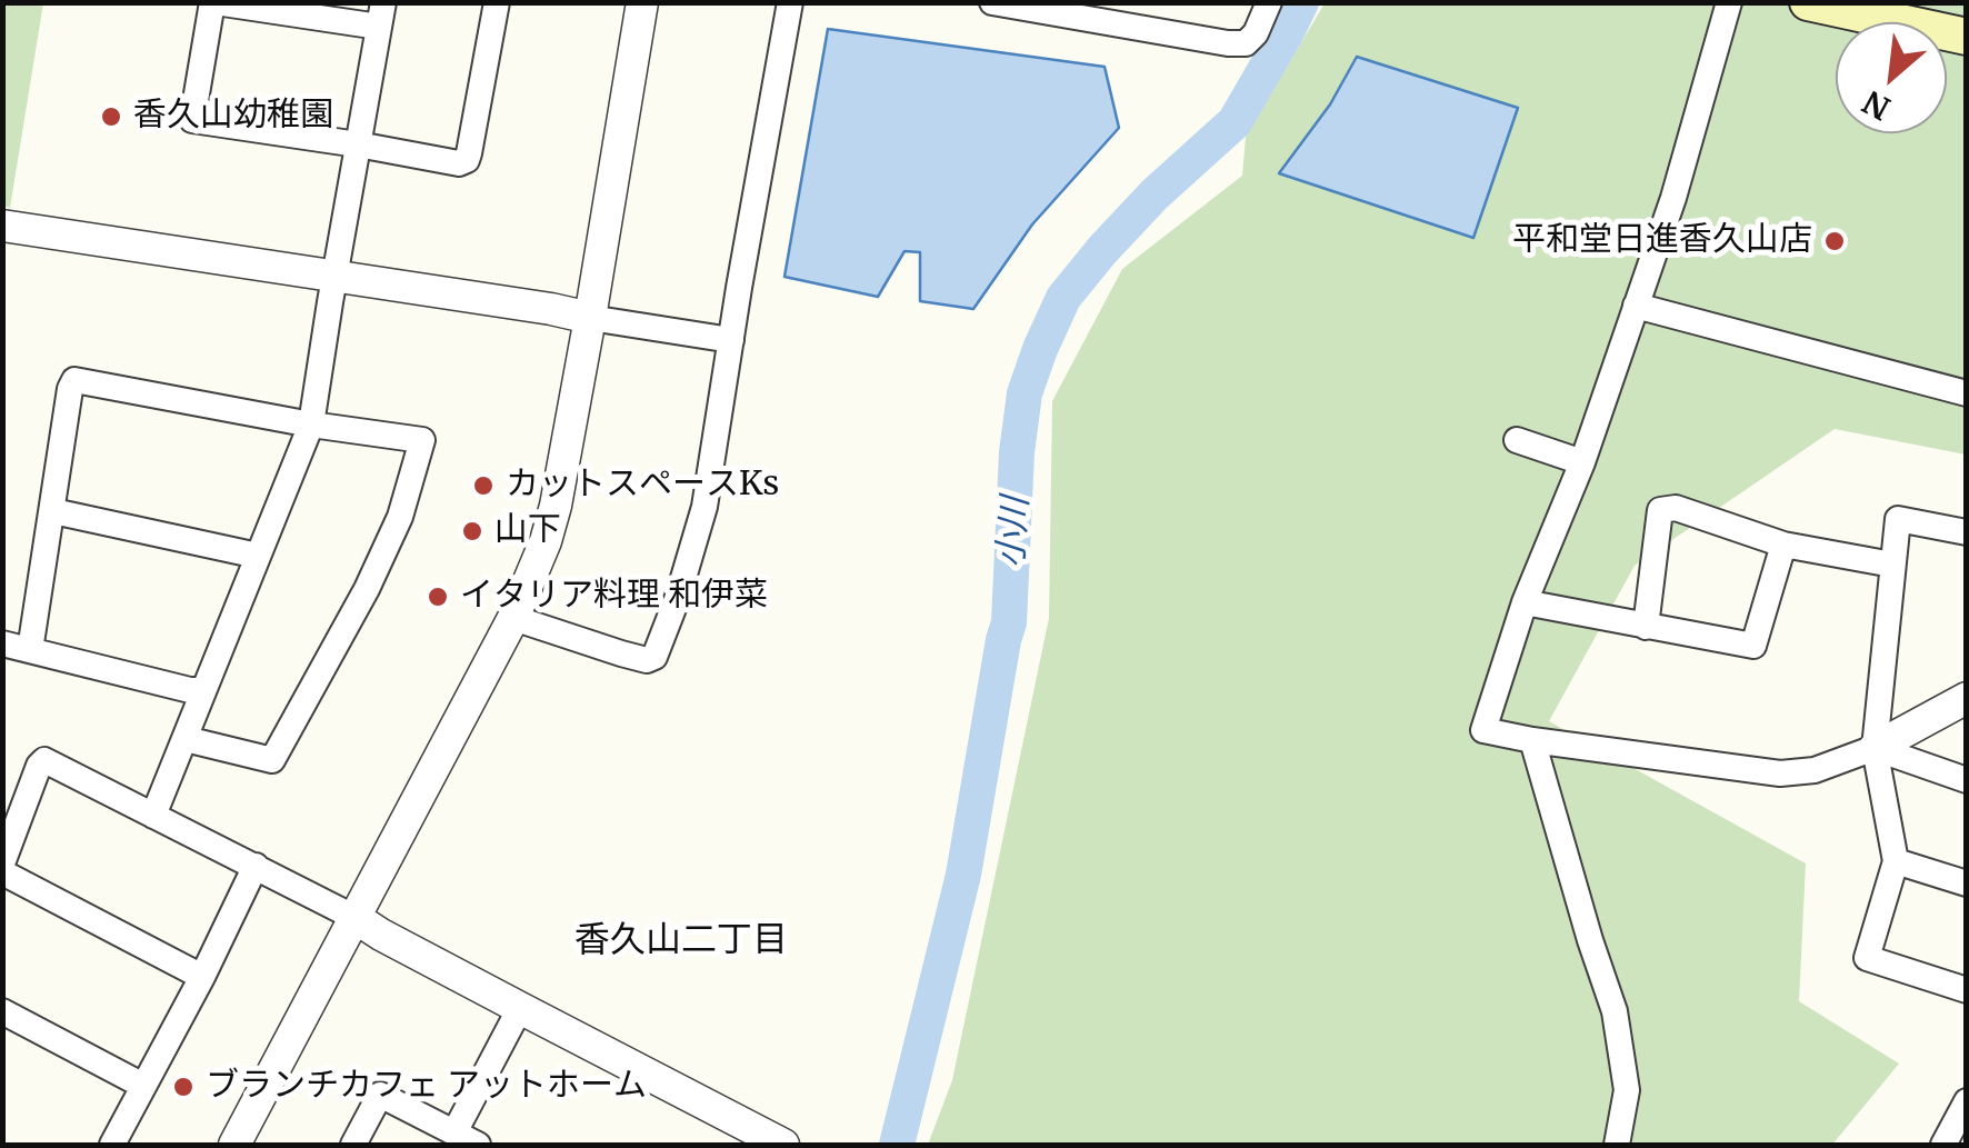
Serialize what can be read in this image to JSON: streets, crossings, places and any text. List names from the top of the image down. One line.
{"districts":["香久山二丁目"],"water":["小川"],"places":["香久山幼稚園","平和堂日進香久山店","カットスペースKs","山下","イタリア料理 和伊菜","ブランチカフェ アットホーム"],"north":"bottom left"}
